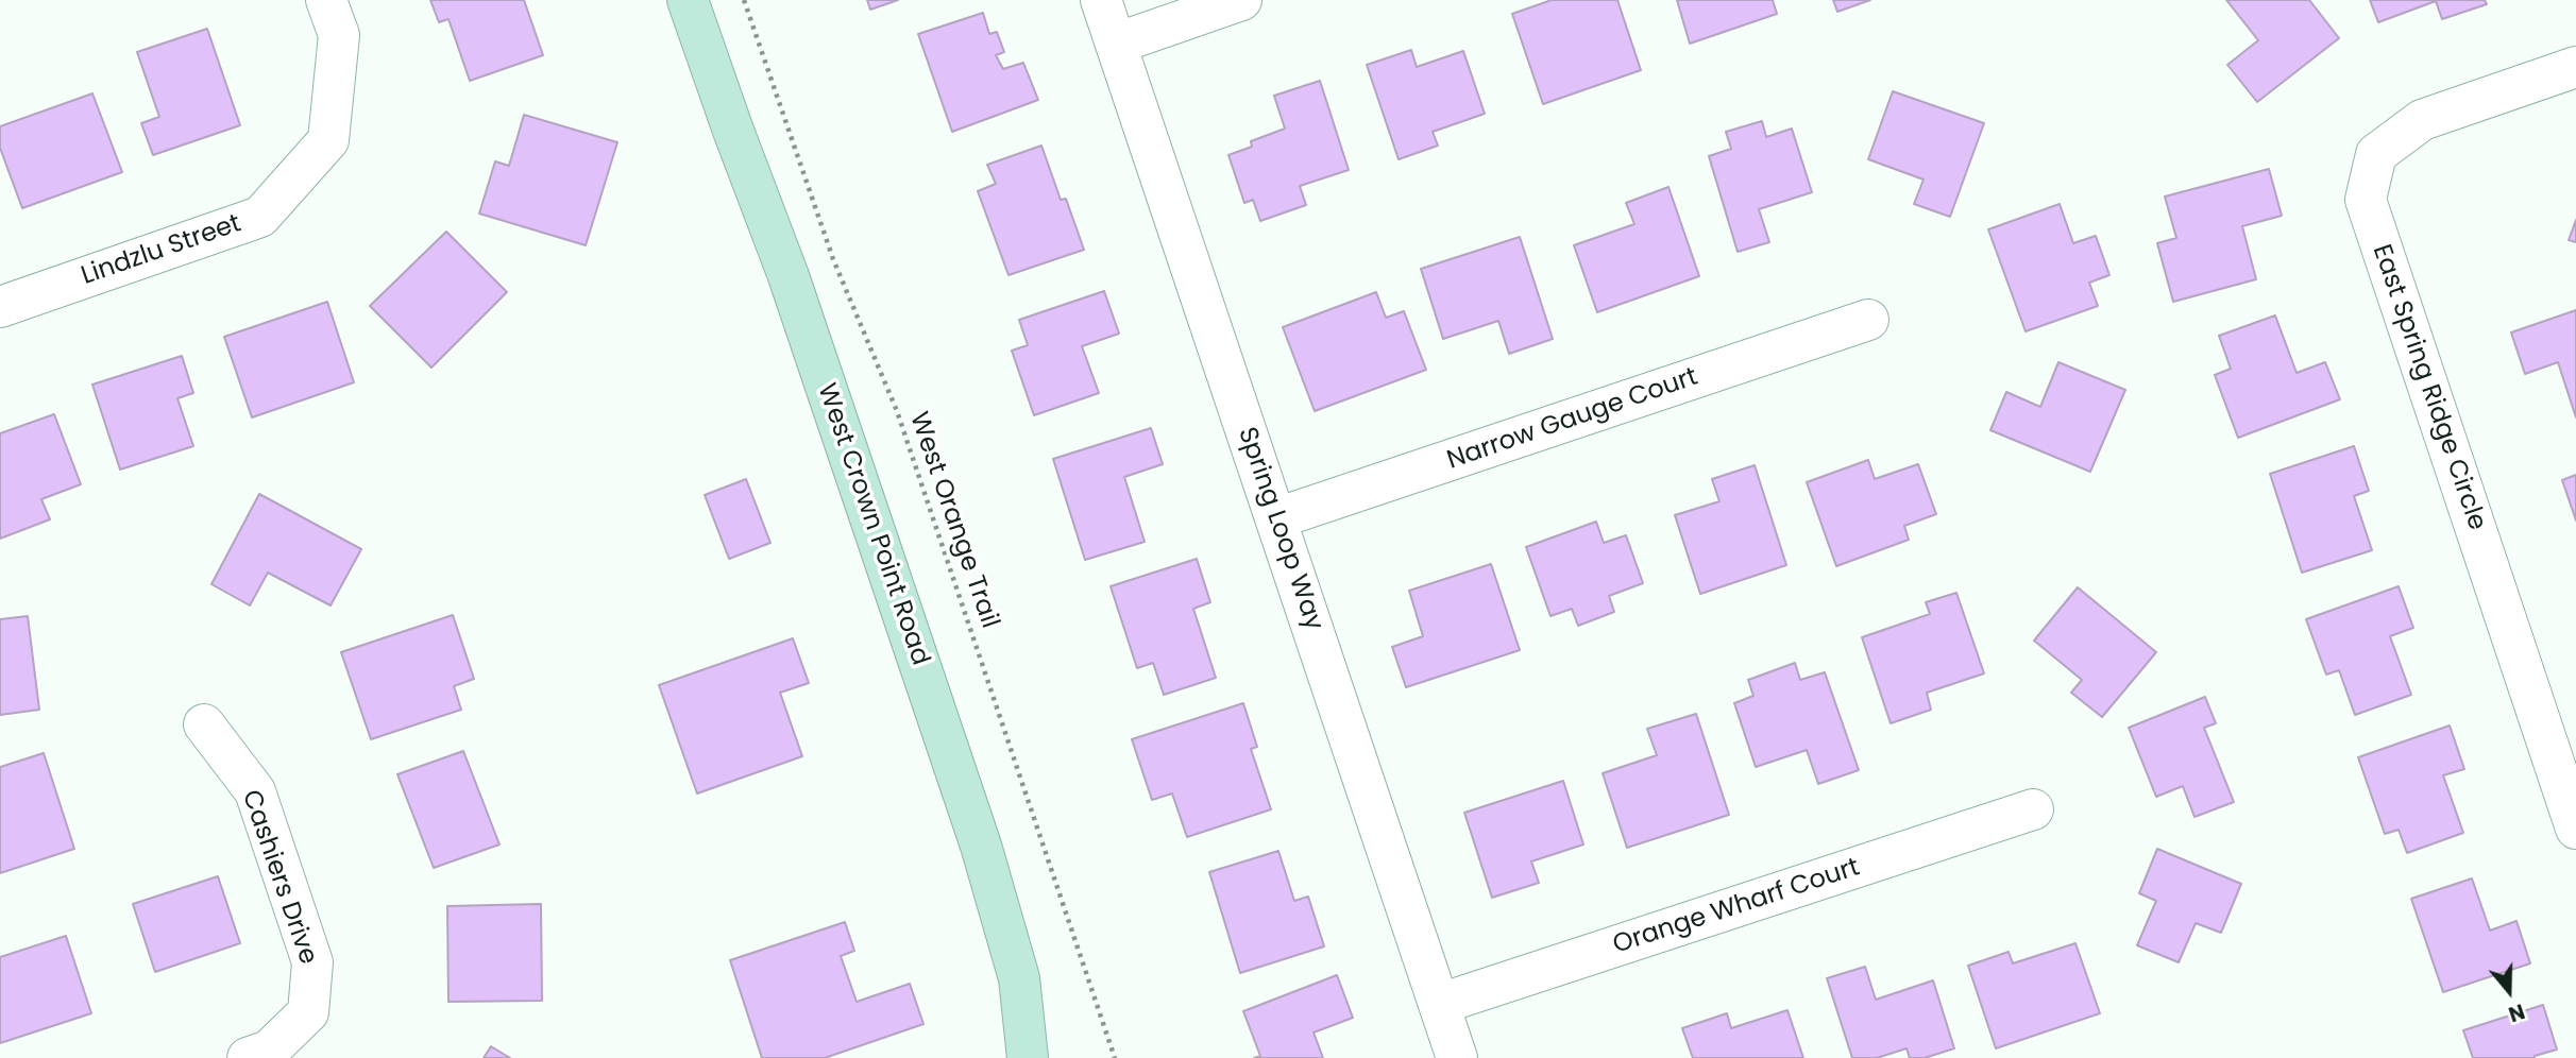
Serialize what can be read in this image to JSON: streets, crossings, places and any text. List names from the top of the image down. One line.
{"streets":{"street":["Lindzlu Street","East Spring Ridge Circle","Narrow Gauge Court","West Crown Point Road","Spring Loop Way","Cashiers Drive","Orange Wharf Court"],"path":["West Orange Trail"]},"crossings":[["Narrow Gauge Court","Spring Loop Way"],["Spring Loop Way","Orange Wharf Court"]],"north":"bottom"}
